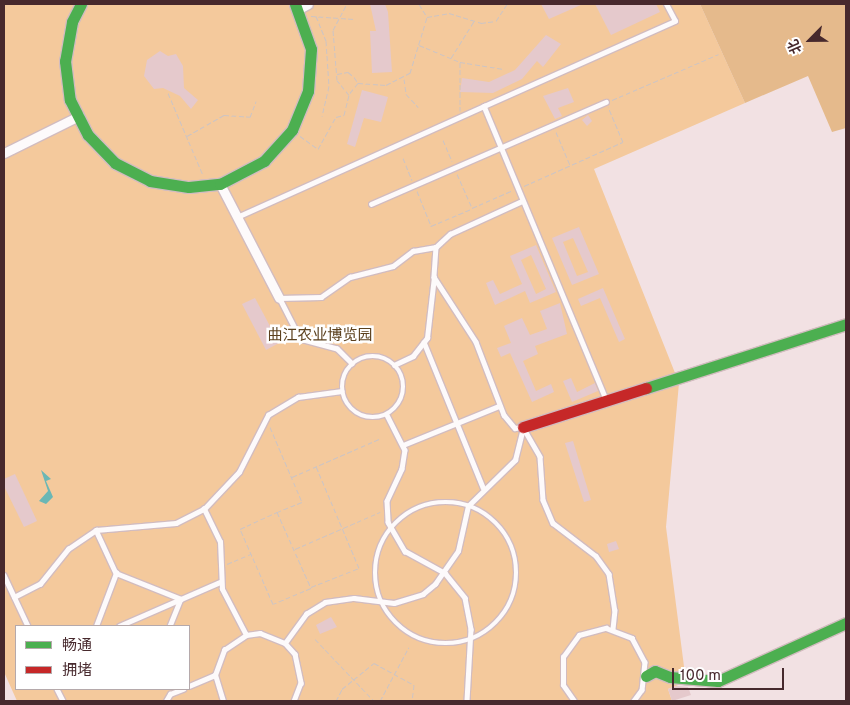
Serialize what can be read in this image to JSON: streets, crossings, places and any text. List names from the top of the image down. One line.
{"parks":["曲江农业博览园"],"legend":["畅通","拥堵"],"scale_bar":"100 m","north":"bottom left"}
